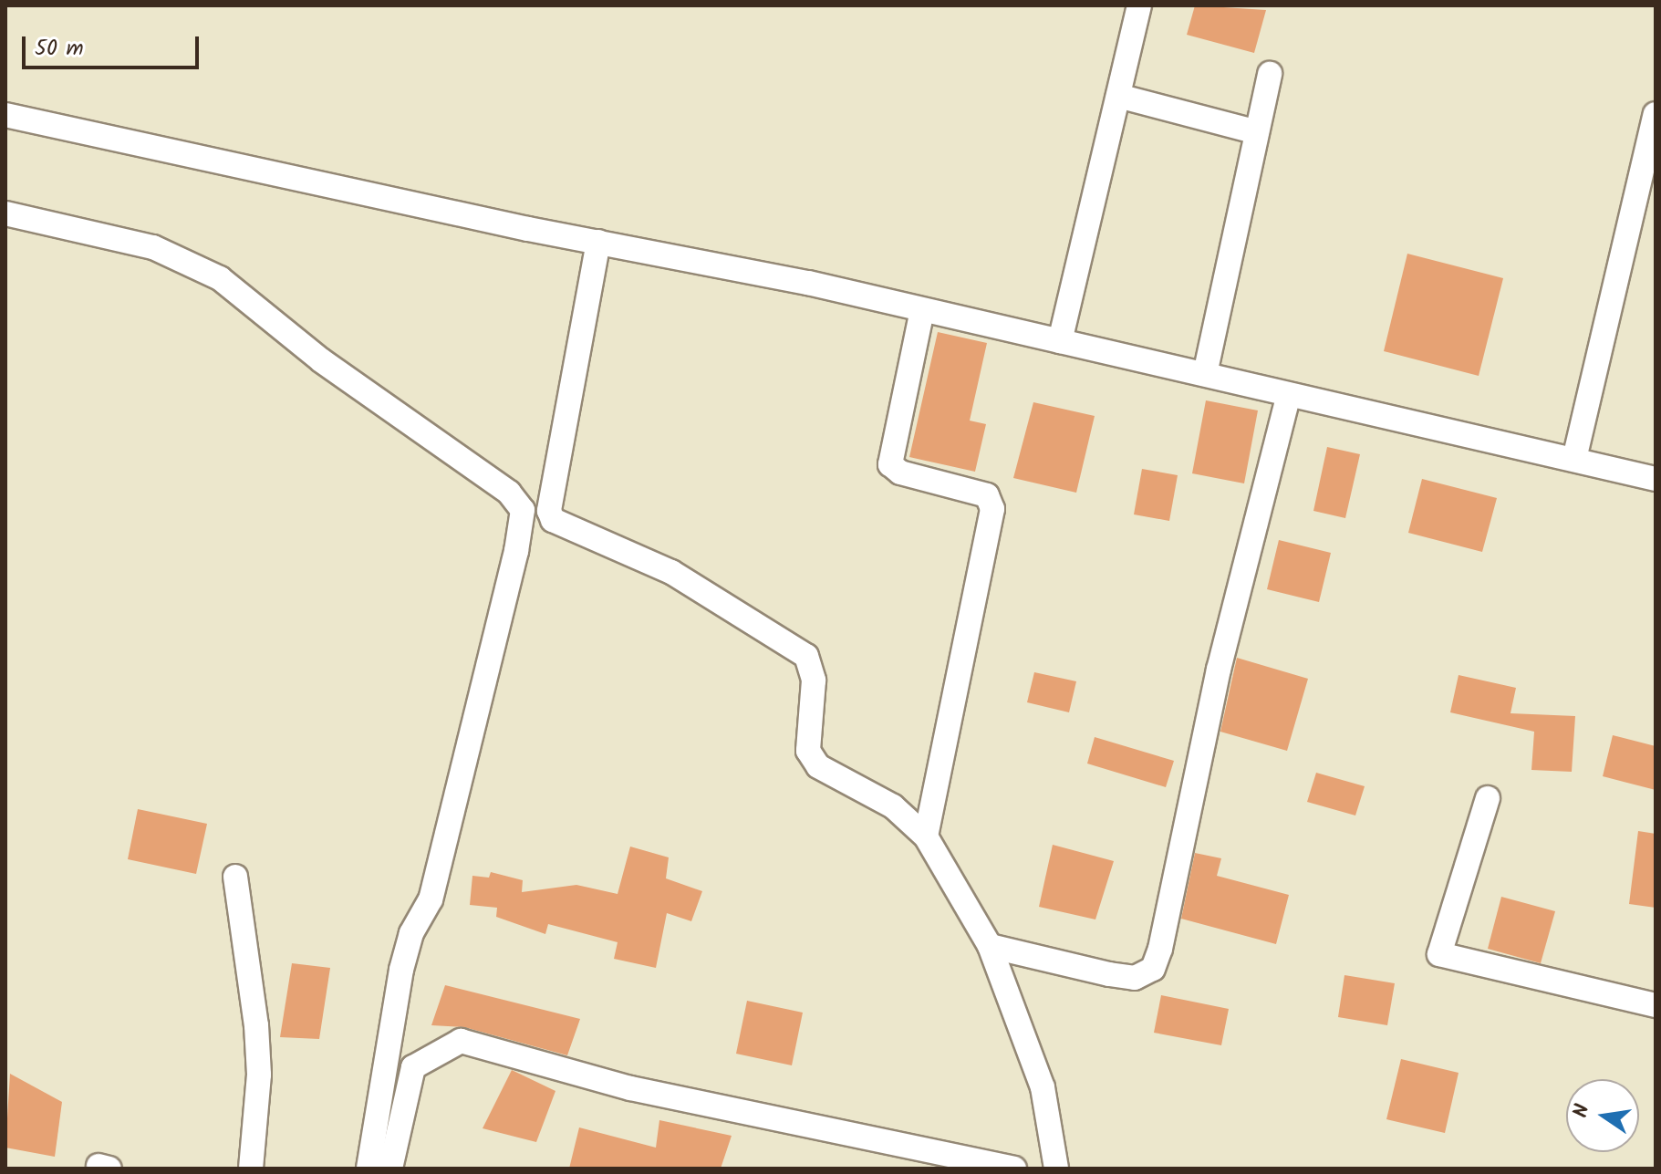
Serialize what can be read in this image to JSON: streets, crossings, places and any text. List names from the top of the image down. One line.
{"scale_bar":"50 m","north":"left"}
